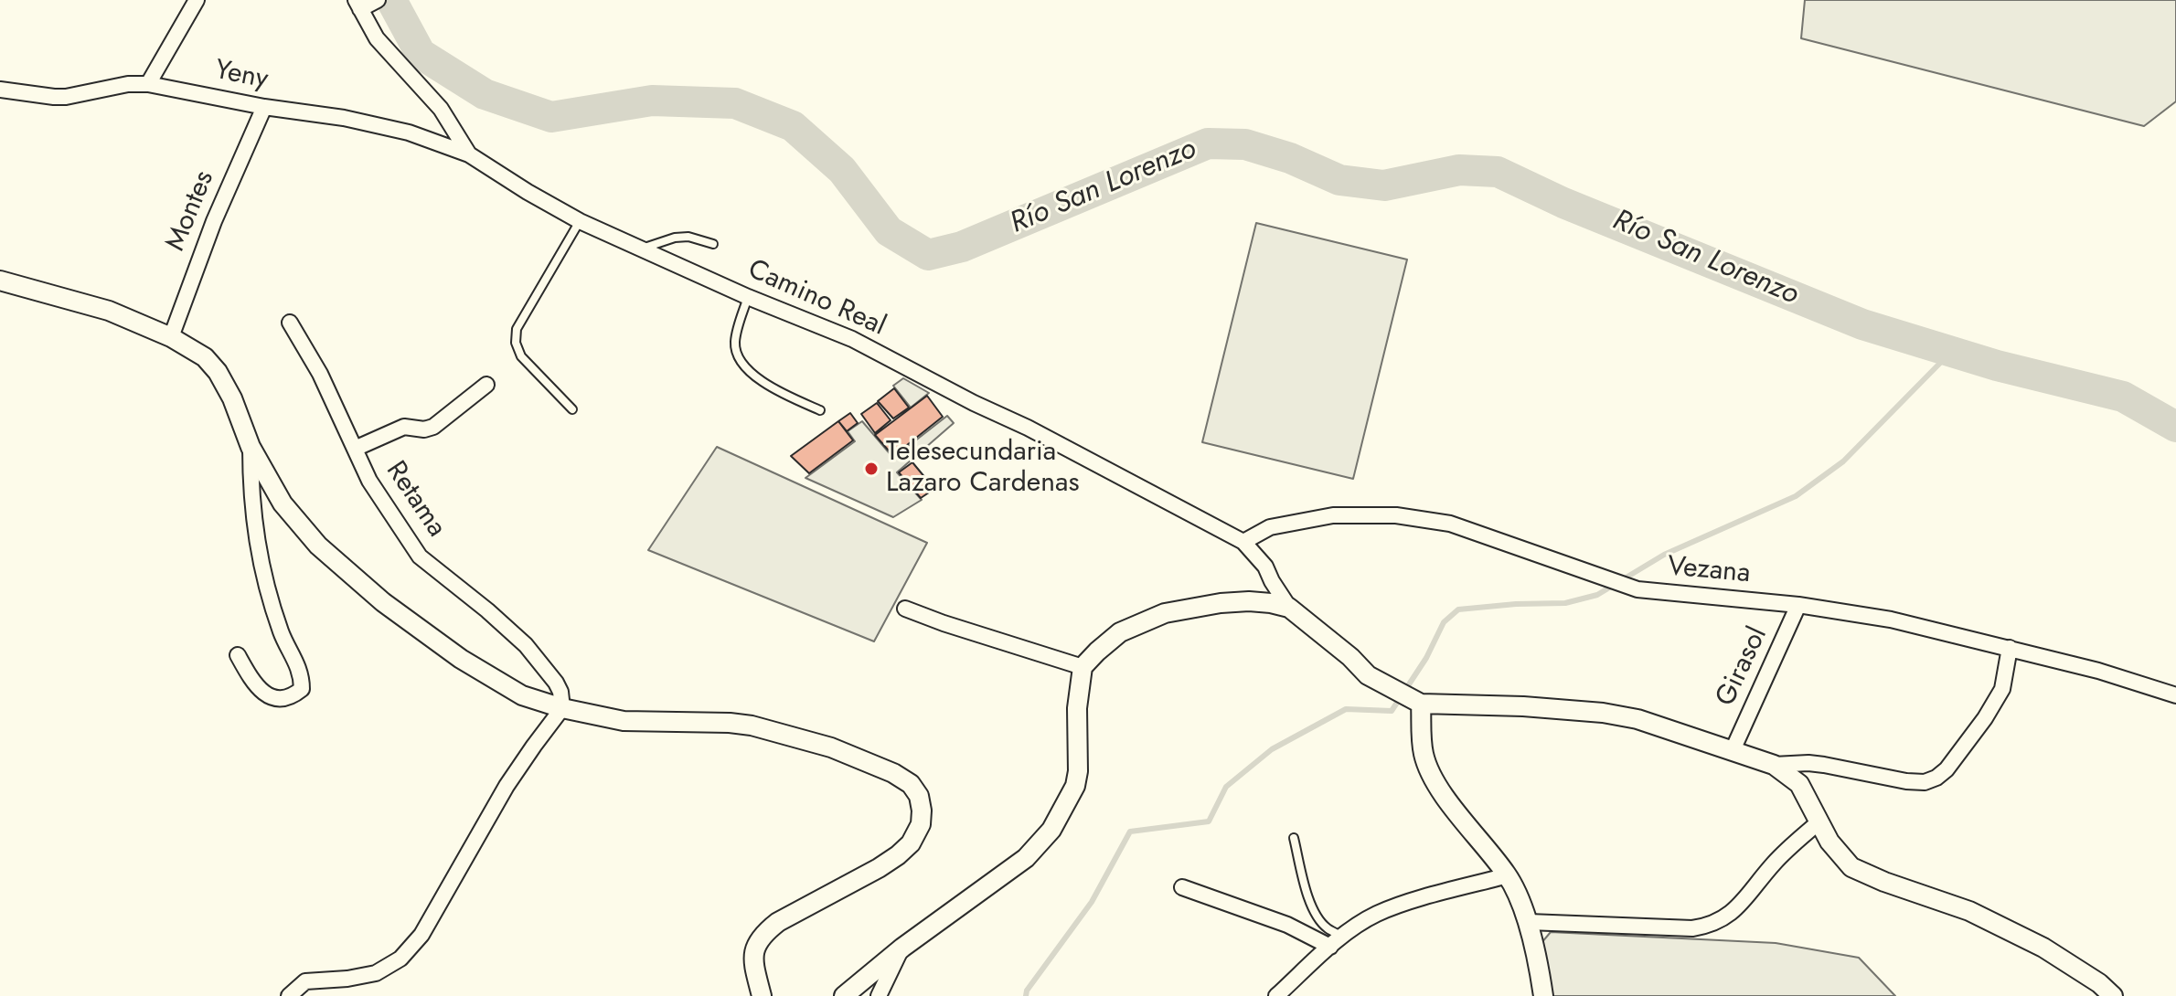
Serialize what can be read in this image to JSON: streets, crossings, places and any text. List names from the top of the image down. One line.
{"streets":{"street":["Yeny","Montes","Camino Real","Retama","Vezana","Girasol"]},"crossings":[["Yeny","Montes"],["Yeny","Camino Real"],["Camino Real","Vezana"],["Vezana","Girasol"]],"water":["Río San Lorenzo"],"places":["Telesecundaria Lazaro Cardenas"]}
